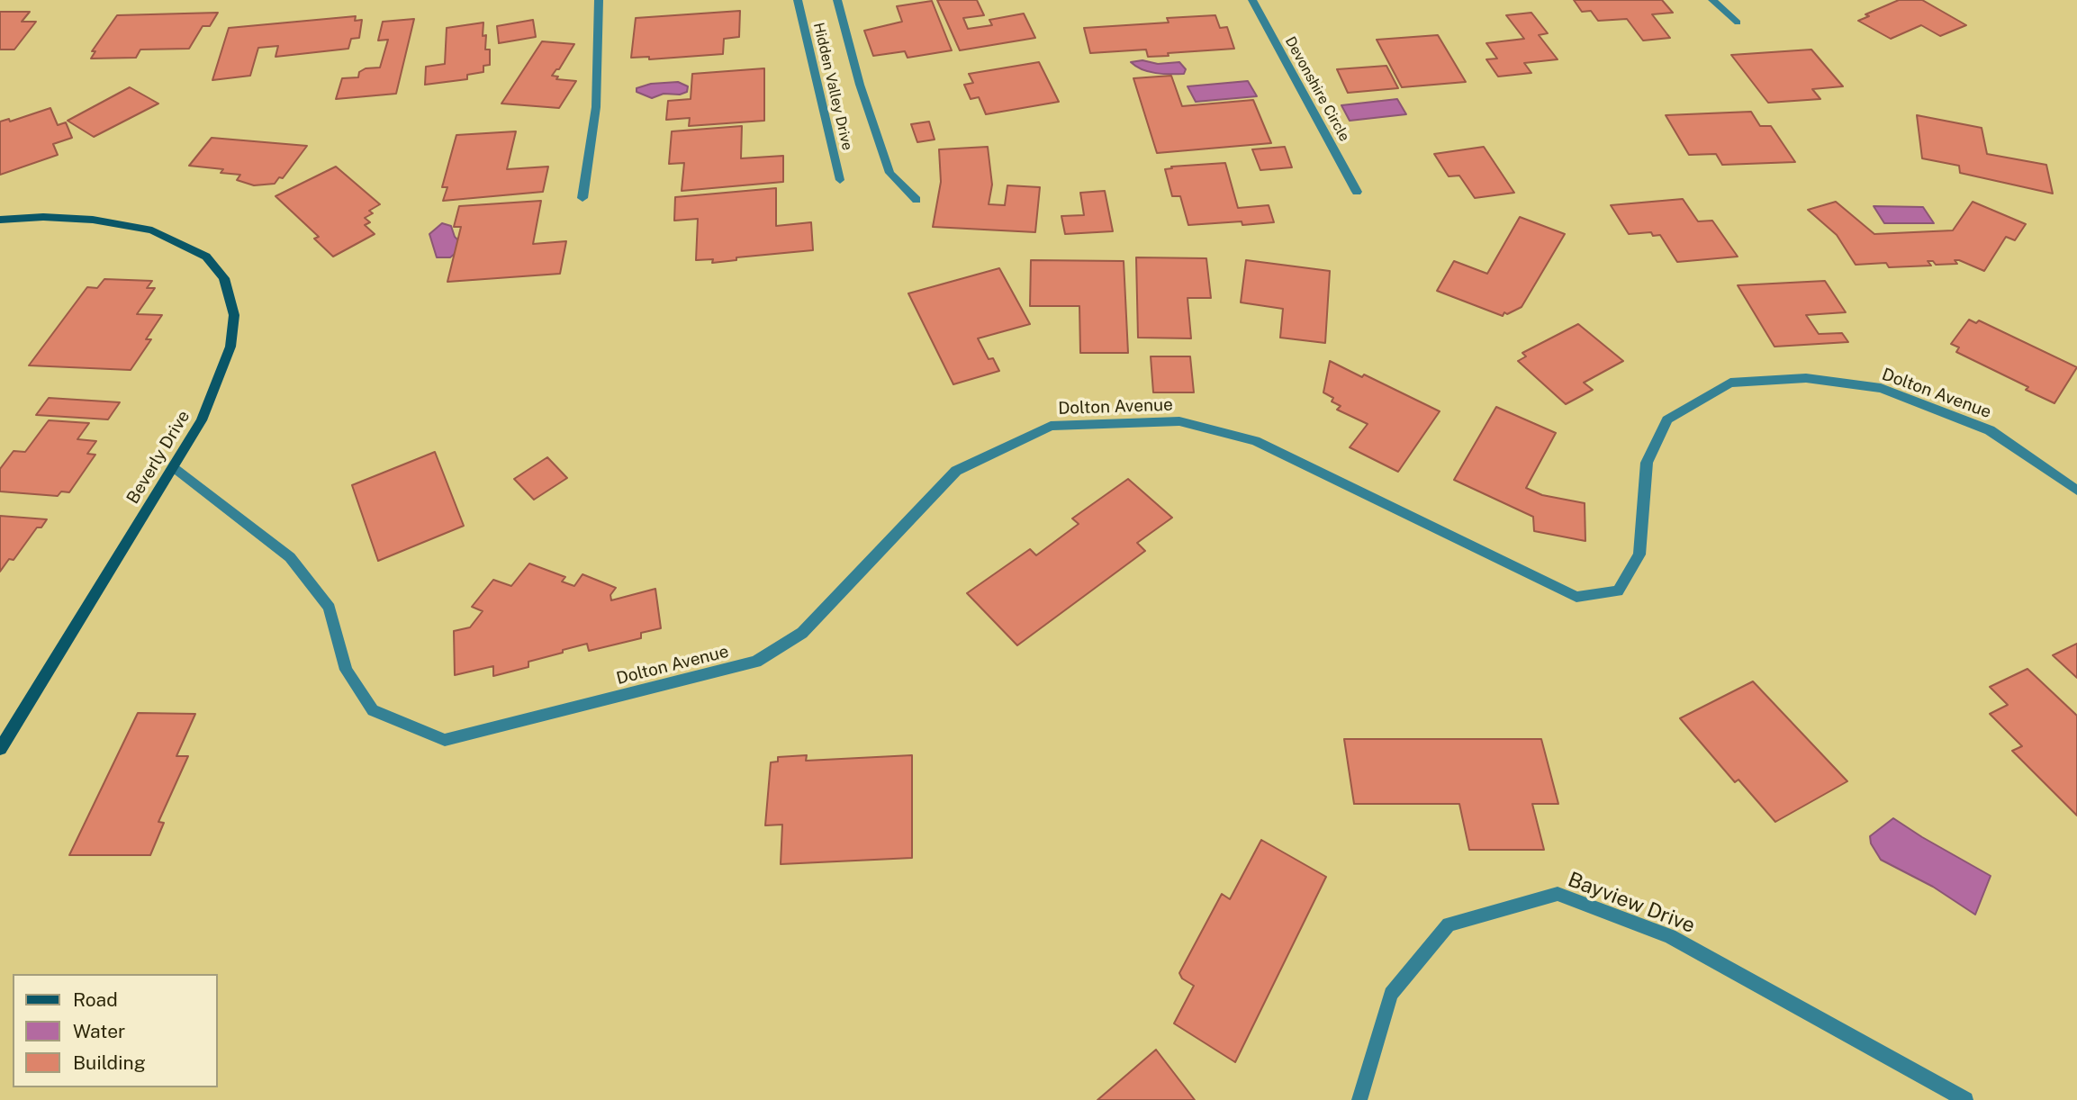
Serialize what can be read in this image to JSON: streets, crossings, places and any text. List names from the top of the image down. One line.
{"streets":{"street":["Hidden Valley Drive","Devonshire Circle","Dolton Avenue","Beverly Drive","Bayview Drive"]},"crossings":[["Dolton Avenue","Beverly Drive"]],"legend":["Road","Water","Building"]}
